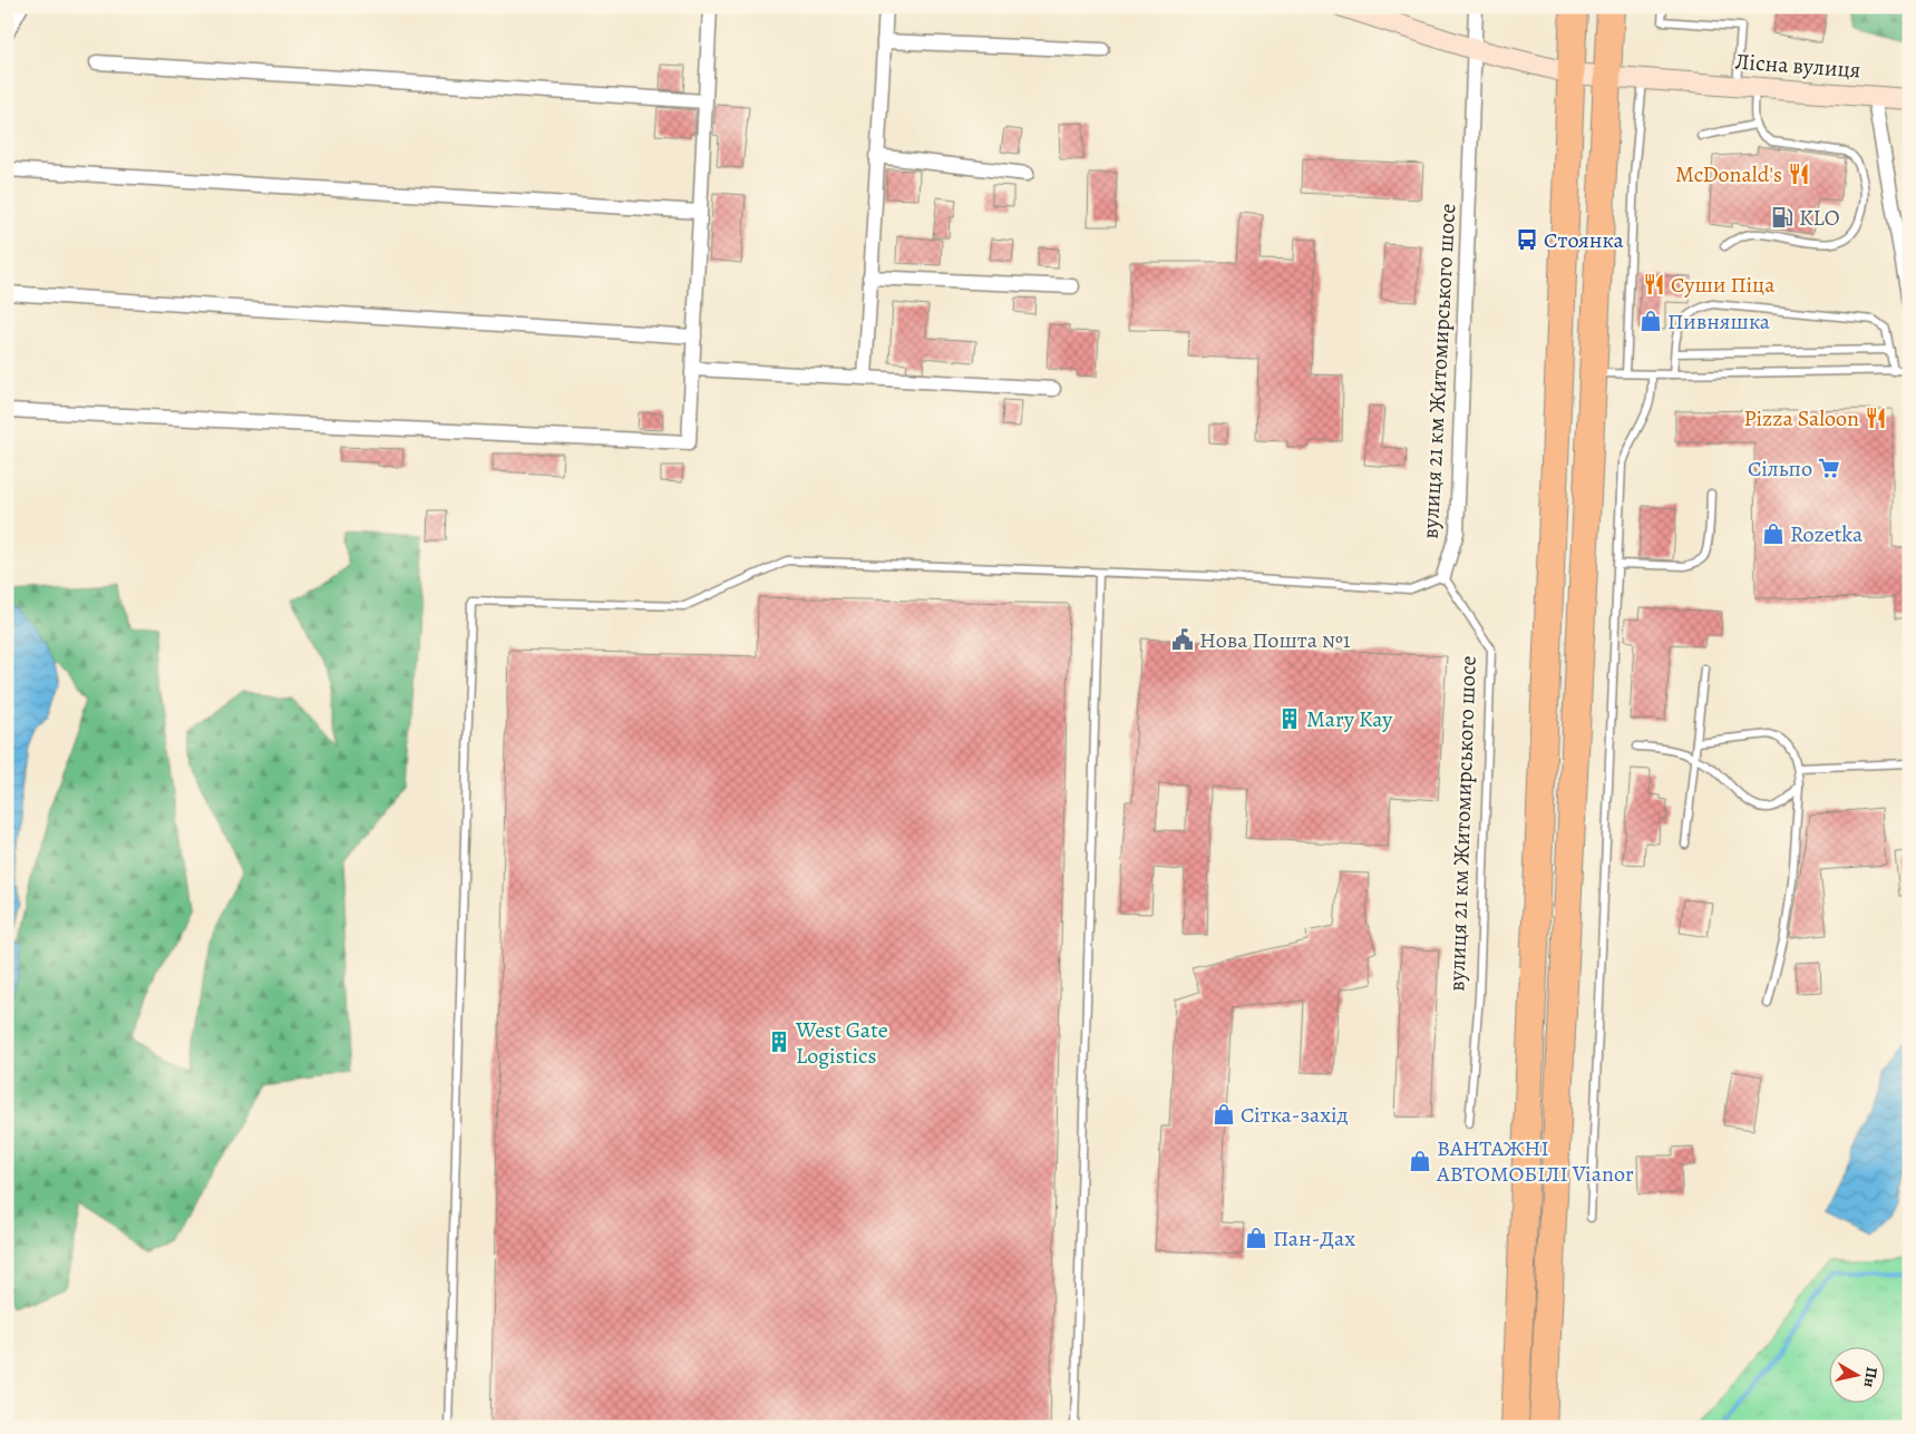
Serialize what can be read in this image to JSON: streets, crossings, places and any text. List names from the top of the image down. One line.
{"streets":{"main road":["Лісна вулиця"],"street":["вулиця 21 км Житомирського шосе"]},"crossings":[["Лісна вулиця","вулиця 21 км Житомирського шосе"]],"places":{"restaurant":["McDonald's","Суши Піца","Pizza Saloon"],"fuel station":["KLO"],"bus stop":["Стоянка"],"shop":["Пивняшка","Rozetka","Сітка-захід","ВАНТАЖНІ АВТОМОБІЛІ Vianor","Пан-Дах"],"supermarket":["Сільпо"],"public building":["Нова Пошта №1"],"building":["Mary Kay","West Gate Logistics"]},"north":"right"}
